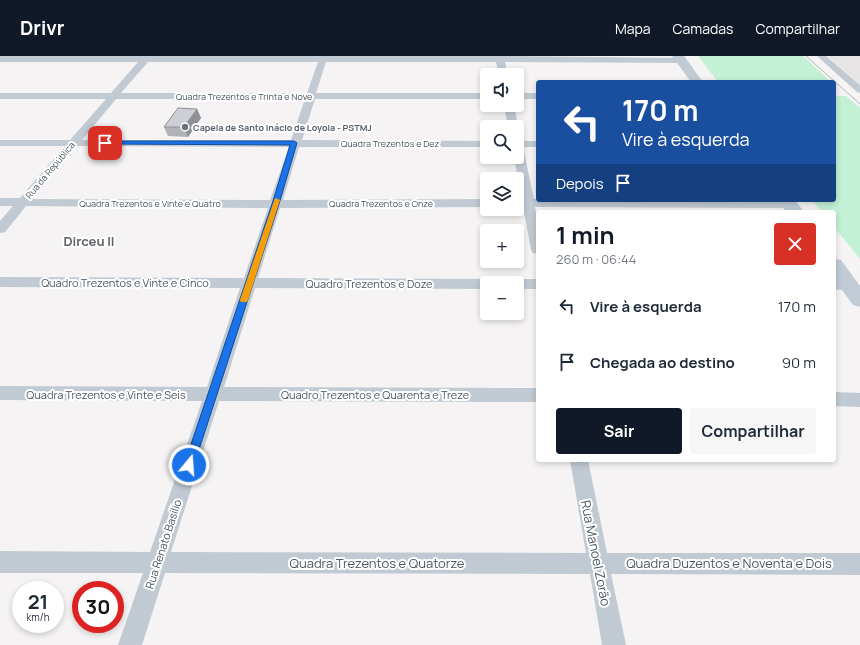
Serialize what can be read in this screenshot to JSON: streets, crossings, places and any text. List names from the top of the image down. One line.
{"streets":{"street":["Quadra Trezentos e Trinta e Nove","Quadra Trezentos e Dez","Rua da República","Quadra Trezentos e Vinte e Quatro","Quadra Trezentos e Onze","Quadro Trezentos e Vinte e Cinco","Quadro Trezentos e Doze","Quadra Trezentos e Vinte e Seis","Quadro Trezentos e Quarenta e Treze","Rua Renato Basílio","Rua Manoel Zorão","Quadra Trezentos e Quatorze","Quadra Duzentos e Noventa e Dois"]},"crossings":[["Quadra Trezentos e Trinta e Nove","Rua da República"],["Quadra Trezentos e Trinta e Nove","Rua Renato Basílio"],["Quadra Trezentos e Dez","Rua da República"],["Quadra Trezentos e Dez","Rua Renato Basílio"],["Rua da República","Quadra Trezentos e Vinte e Quatro"],["Quadra Trezentos e Vinte e Quatro","Quadra Trezentos e Onze"],["Quadra Trezentos e Vinte e Quatro","Rua Renato Basílio"],["Quadra Trezentos e Onze","Rua Renato Basílio"],["Quadro Trezentos e Vinte e Cinco","Quadro Trezentos e Doze"],["Quadro Trezentos e Vinte e Cinco","Rua Renato Basílio"],["Quadro Trezentos e Doze","Rua Renato Basílio"],["Quadra Trezentos e Vinte e Seis","Quadro Trezentos e Quarenta e Treze"],["Quadra Trezentos e Vinte e Seis","Rua Renato Basílio"],["Quadro Trezentos e Quarenta e Treze","Rua Renato Basílio"],["Rua Renato Basílio","Quadra Trezentos e Quatorze"],["Rua Manoel Zorão","Quadra Trezentos e Quatorze"],["Rua Manoel Zorão","Quadra Duzentos e Noventa e Dois"],["Quadra Trezentos e Quatorze","Quadra Duzentos e Noventa e Dois"]],"districts":["Dirceu II"],"places":["Capela de Santo Inácio de Loyola - PSTMJ"],"page":{"header":"Drivr","nav":["Mapa","Camadas","Compartilhar"],"map_buttons":["+","−"],"turn":["170 m","Vire à esquerda"],"then":"Depois","heading":["1 min","260 m · 06:44"],"list":[{"name":"Vire à esquerda","value":"170 m"},{"name":"Chegada ao destino","value":"90 m"}],"buttons":["Sair","Compartilhar"],"speed":"21 km/h","limit":"30"}}
